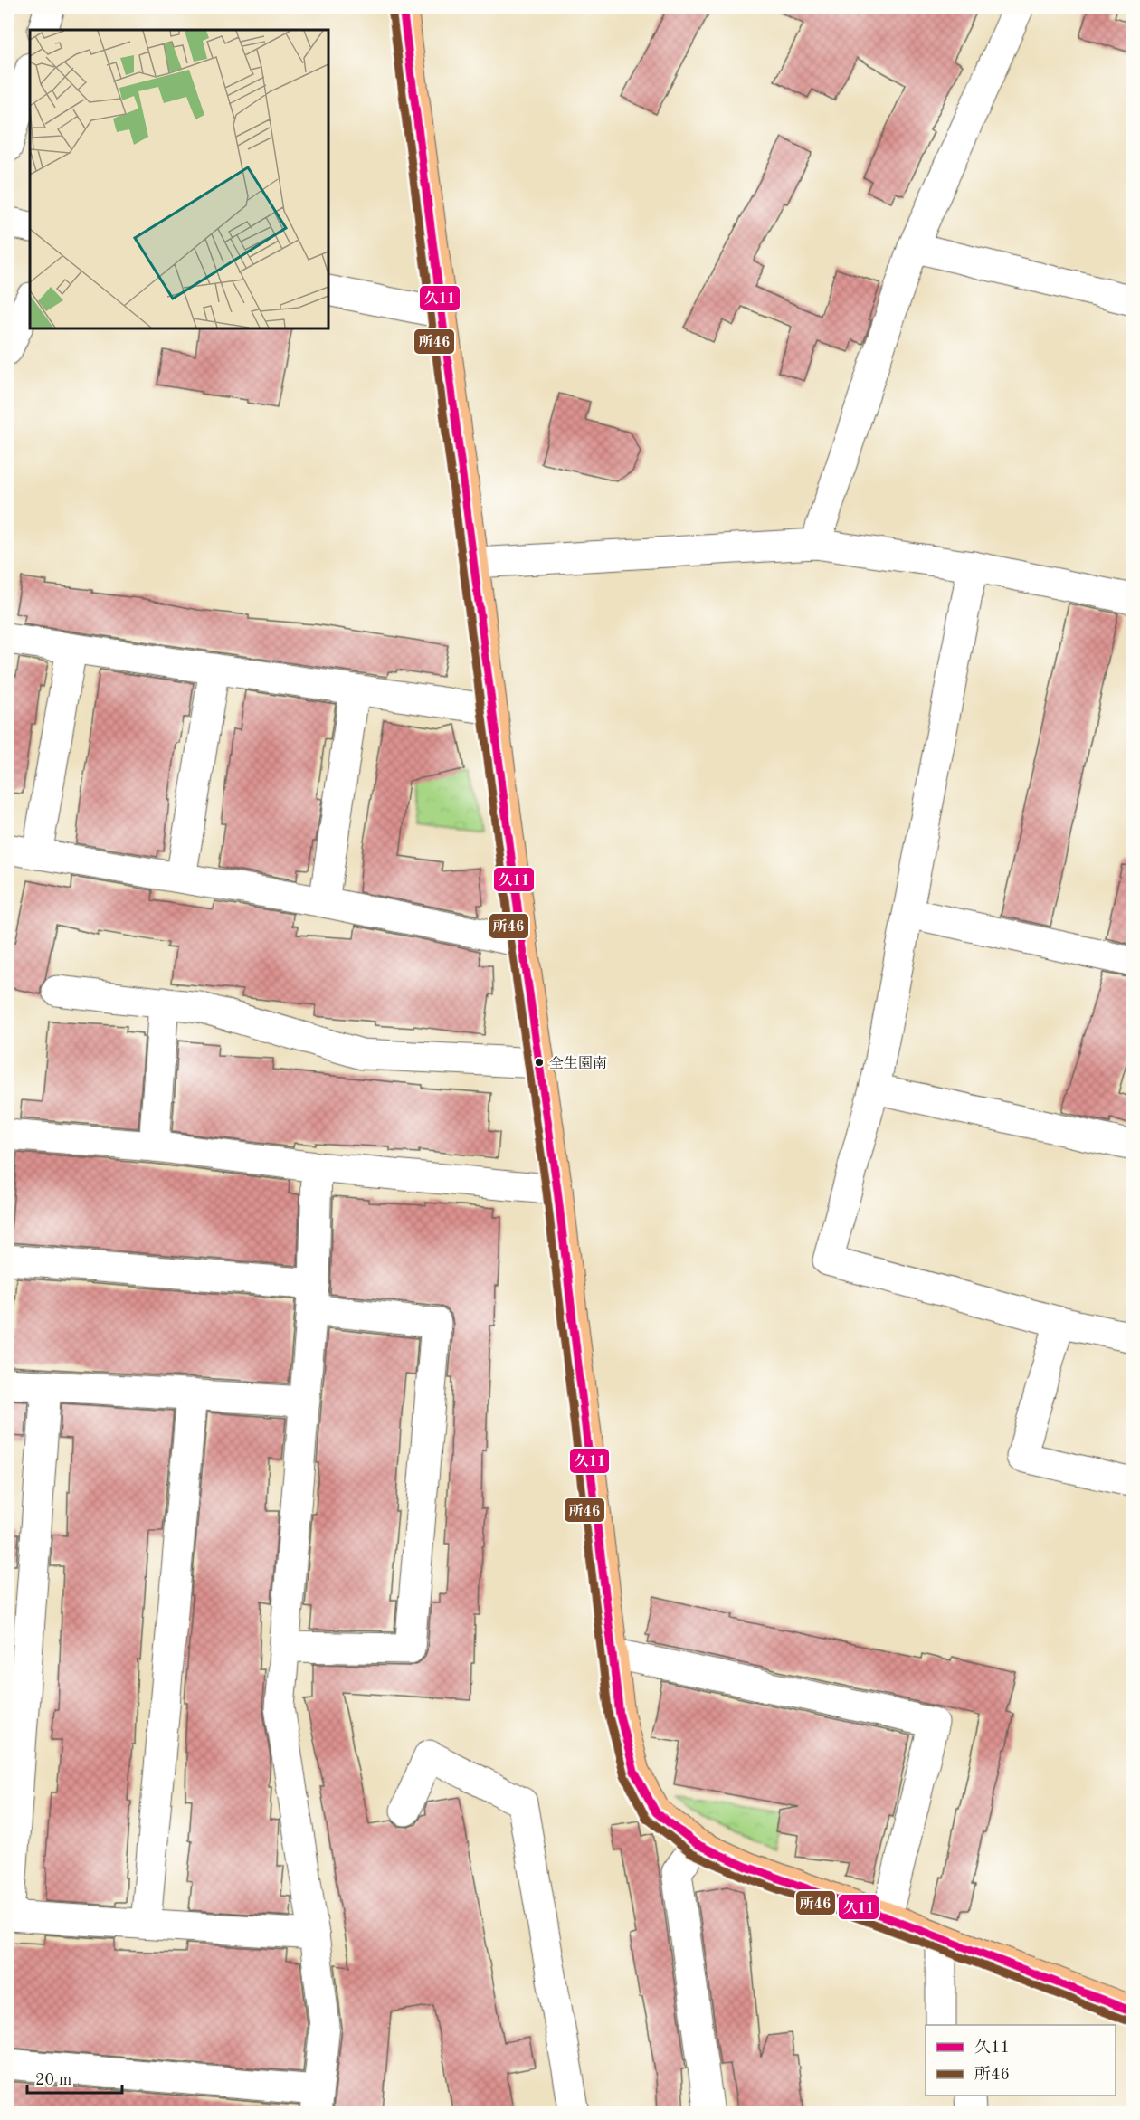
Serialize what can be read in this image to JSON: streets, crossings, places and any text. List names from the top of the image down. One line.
{"places":["全生園南"],"lines":["transit line 久11","transit line 所46"],"legend":["久11","所46"],"scale_bar":"20 m"}
